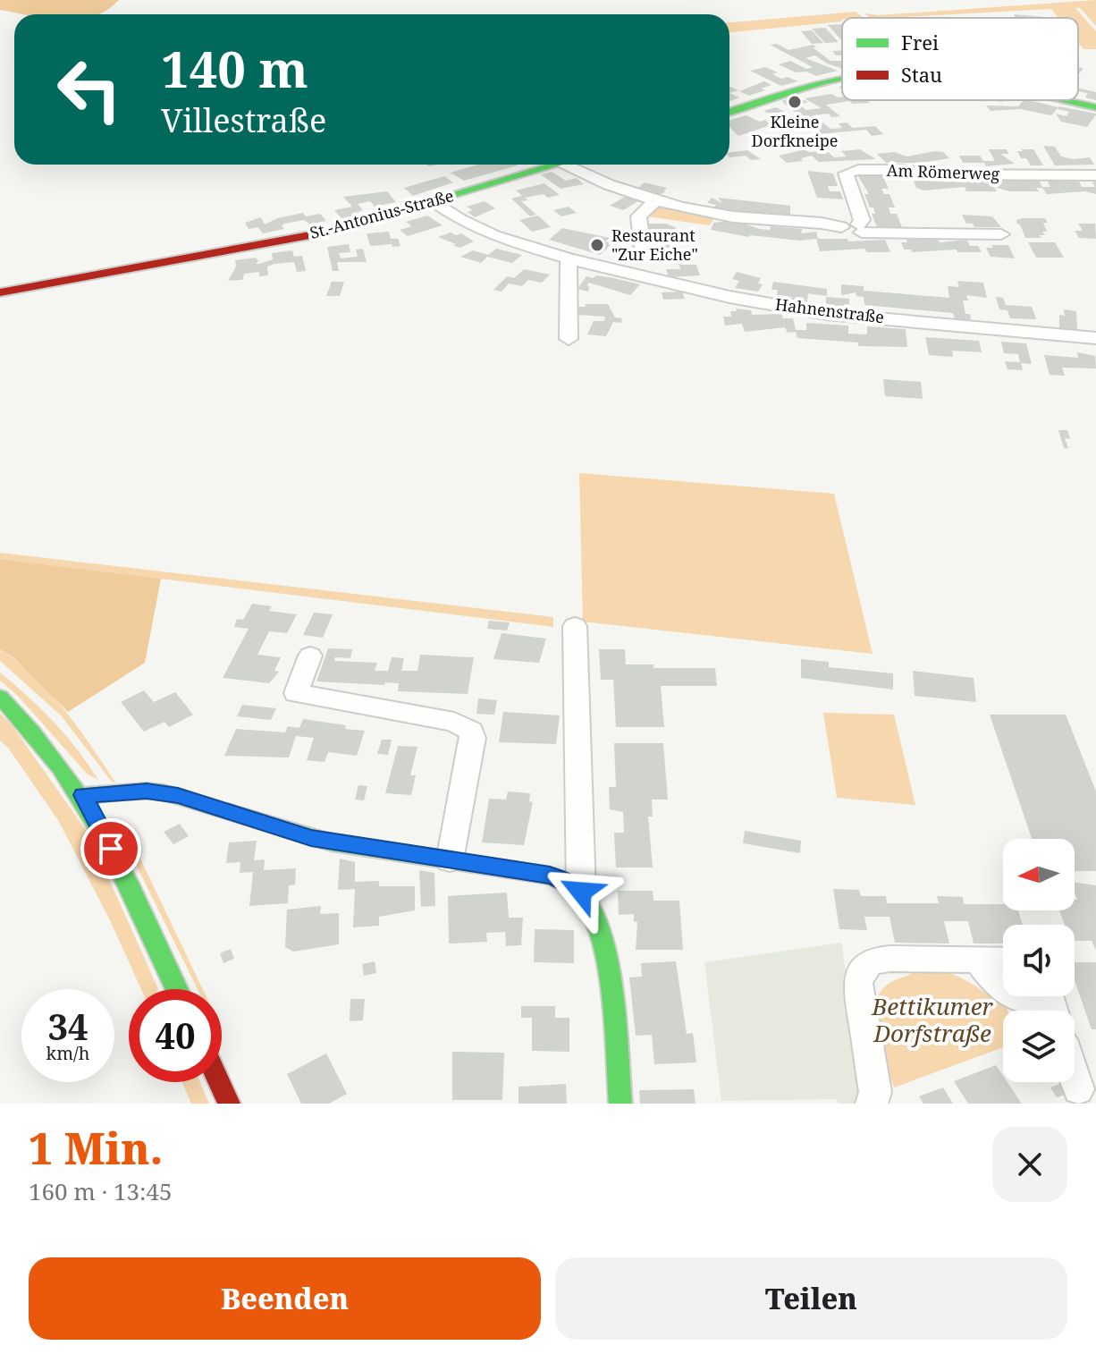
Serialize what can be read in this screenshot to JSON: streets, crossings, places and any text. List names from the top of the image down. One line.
{"streets":{"street":["Am Römerweg","St.-Antonius-Straße","Hahnenstraße"]},"crossings":[["St.-Antonius-Straße","Hahnenstraße"]],"parks":["Bettikumer Dorfstraße"],"places":["Kleine Dorfkneipe","Restaurant \"Zur Eiche\""],"legend":["Frei","Stau"],"north":"left","page":{"turn":["140 m","Villestraße"],"speed":"34 km/h","limit":"40","heading":["1 Min.","160 m · 13:45"],"buttons":["Beenden","Teilen"]}}
